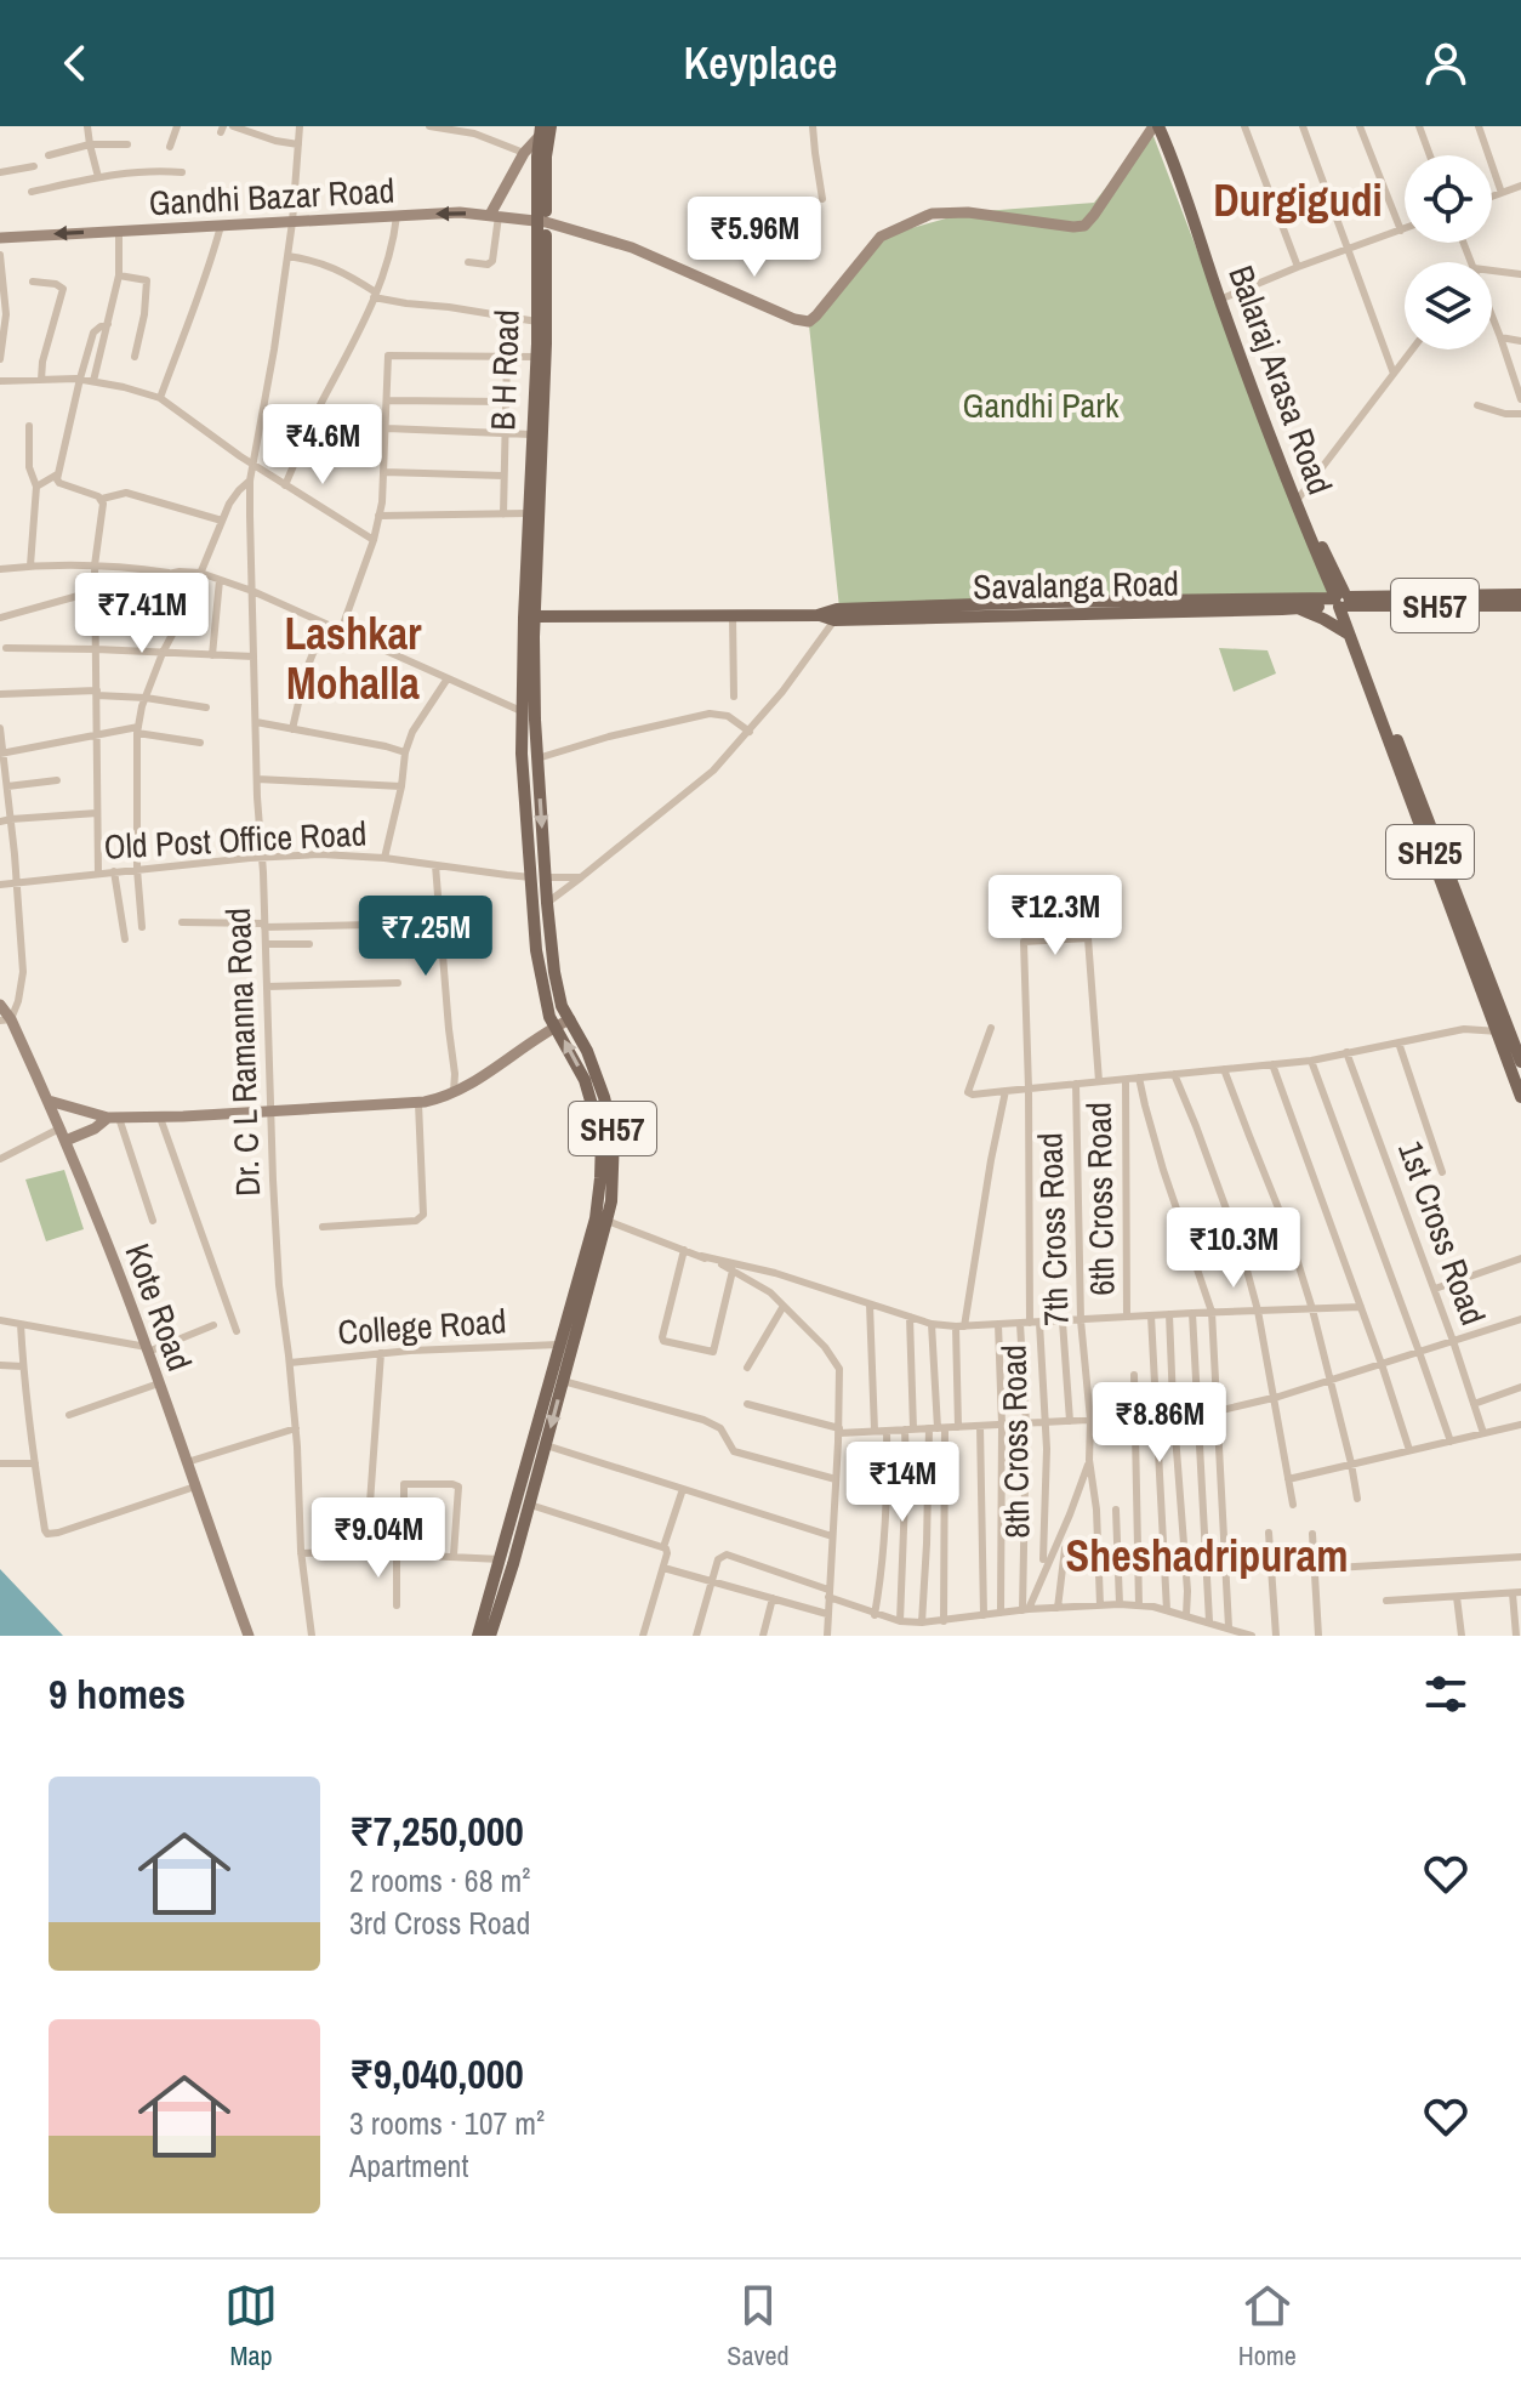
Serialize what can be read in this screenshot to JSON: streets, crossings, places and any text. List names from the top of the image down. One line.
{"streets":{"main road":["B H Road","Balaraj Arasa Road","Savalanga Road","SH57","SH25"],"street":["Gandhi Bazar Road","Old Post Office Road","Dr. C L Ramanna Road","6th Cross Road","7th Cross Road","1st Cross Road","Kote Road","College Road","8th Cross Road"]},"crossings":[["Gandhi Bazar Road","B H Road"],["Gandhi Bazar Road","Balaraj Arasa Road"],["Gandhi Bazar Road","Dr. C L Ramanna Road"],["B H Road","Savalanga Road"],["B H Road","SH57"],["Savalanga Road","SH57"],["Savalanga Road","SH25"],["SH57","Old Post Office Road"],["SH57","College Road"],["Old Post Office Road","Dr. C L Ramanna Road"],["Dr. C L Ramanna Road","College Road"]],"districts":["Durgigudi","Lashkar Mohalla","Sheshadripuram"],"parks":["Gandhi Park"],"page":{"header":"Keyplace","price":["₹5.96M","₹4.6M","₹7.41M","₹12.3M","₹7.25M","₹10.3M","₹8.86M","₹14M","₹9.04M"],"heading":"9 homes","list":[{"name":"₹7,250,000","note":"2 rooms · 68 m² · 3rd Cross Road"},{"name":"₹9,040,000","note":"3 rooms · 107 m² · Apartment"}],"tabs":["Map","Saved","Home"]}}
